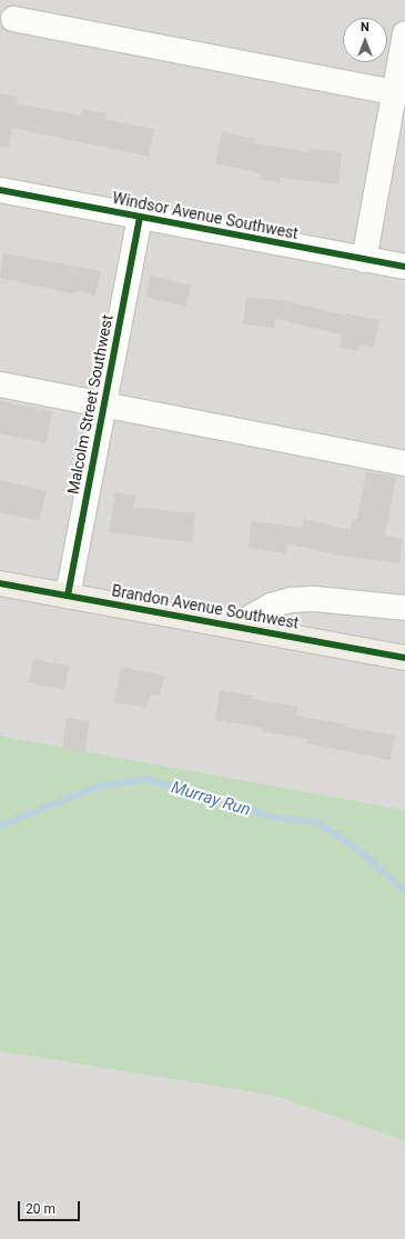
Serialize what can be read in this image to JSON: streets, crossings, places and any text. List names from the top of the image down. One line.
{"streets":{"main road":["Brandon Avenue Southwest"],"street":["Windsor Avenue Southwest","Malcolm Street Southwest"]},"crossings":[["Windsor Avenue Southwest","Malcolm Street Southwest"],["Malcolm Street Southwest","Brandon Avenue Southwest"]],"water":["Murray Run"],"scale_bar":"20 m","north":"top"}
